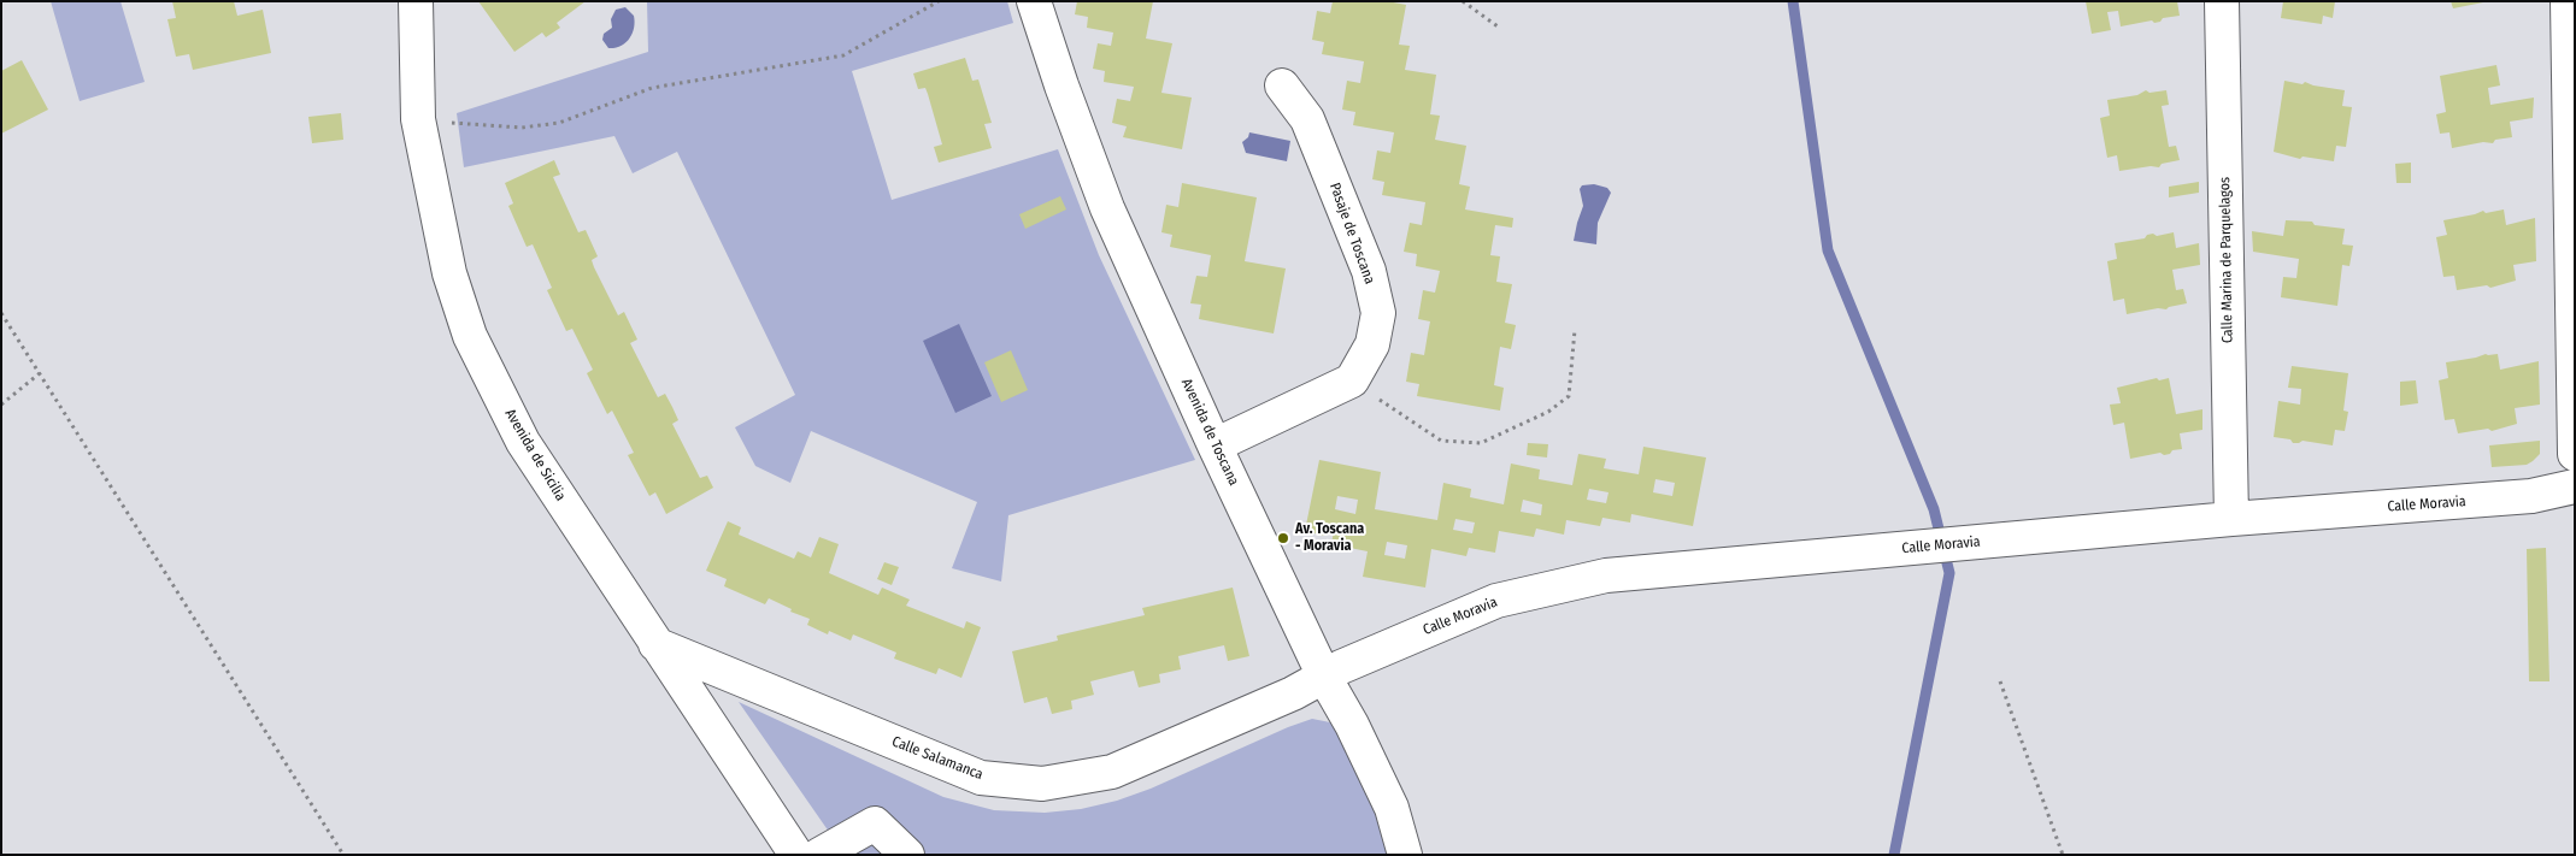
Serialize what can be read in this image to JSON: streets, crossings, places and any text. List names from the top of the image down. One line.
{"streets":{"street":["Pasaje de Toscana","Calle Marina de Parquelagos","Avenida de Toscana","Avenida de Sicilia","Calle Moravia","Calle Salamanca"]},"crossings":[["Calle Marina de Parquelagos","Calle Moravia"],["Avenida de Toscana","Calle Moravia"],["Avenida de Toscana","Calle Salamanca"],["Avenida de Sicilia","Calle Salamanca"],["Calle Moravia","Calle Salamanca"]],"places":["Av. Toscana - Moravia"]}
